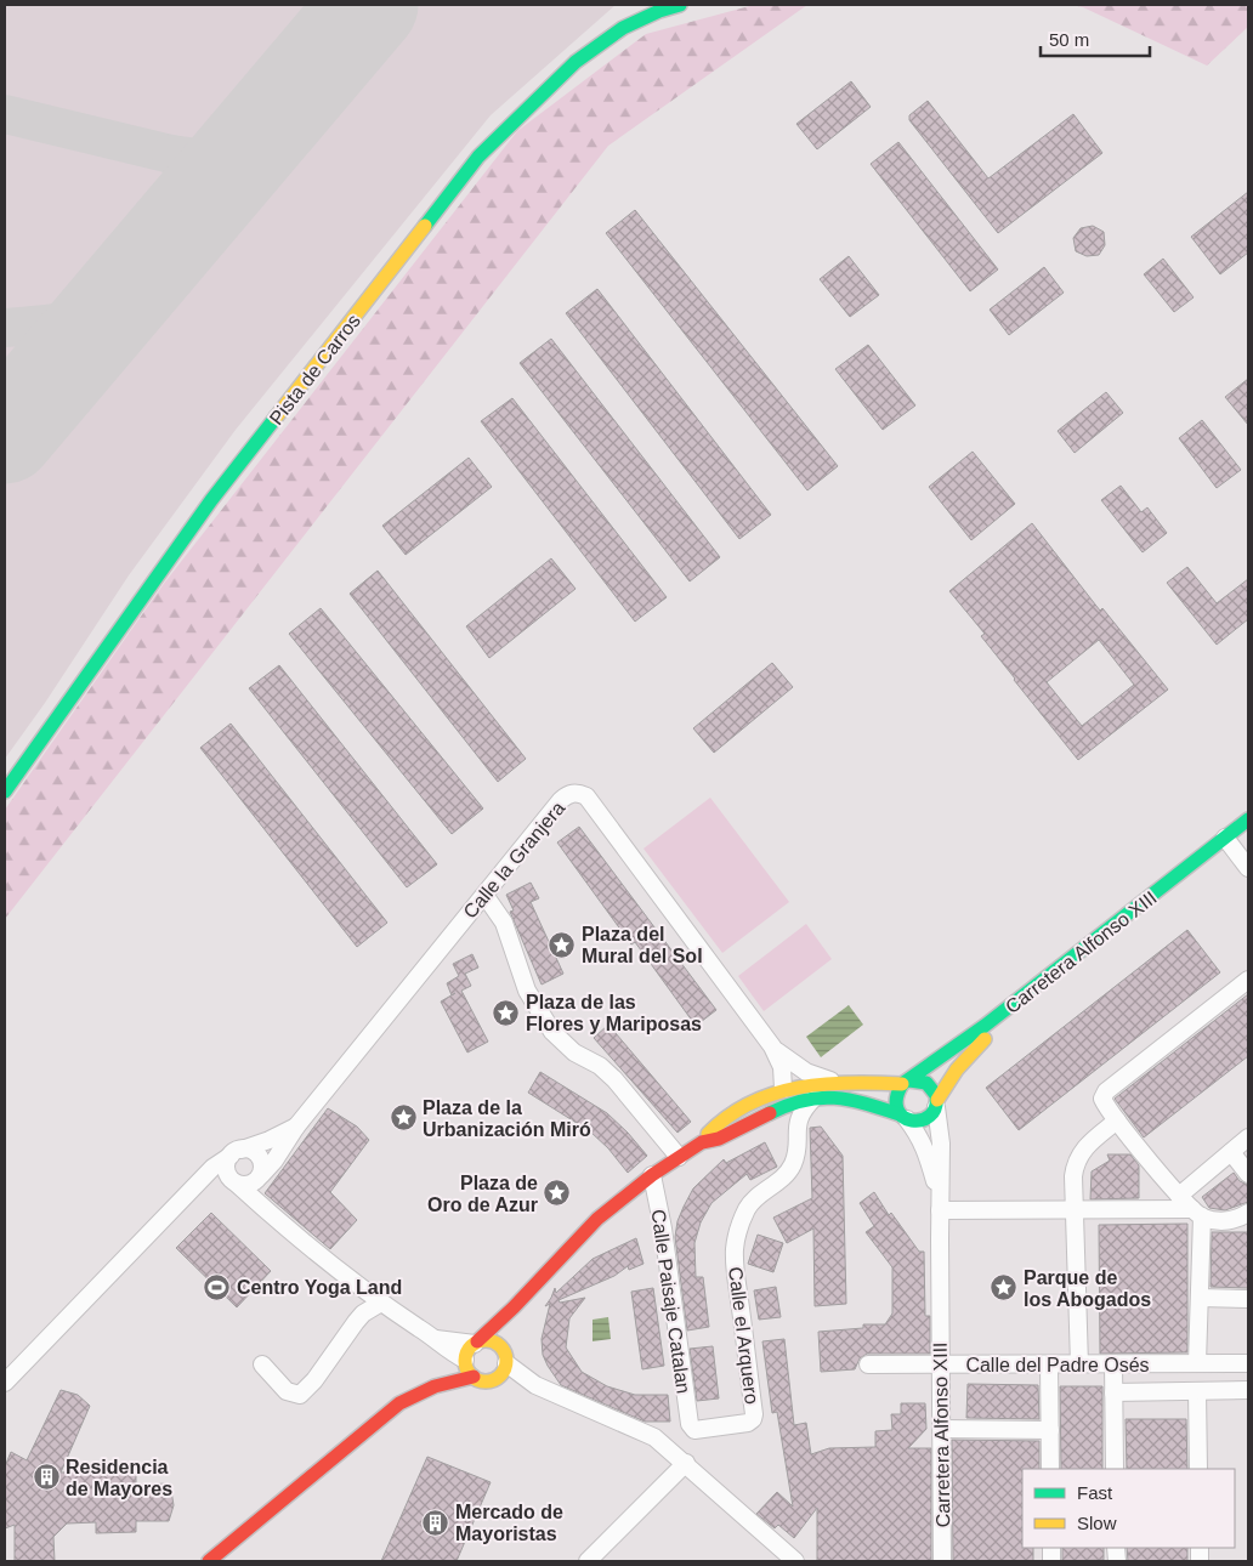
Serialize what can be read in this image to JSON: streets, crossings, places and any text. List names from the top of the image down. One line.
{"streets":{"street":["Pista de Carros","Calle la Granjera","Carretera Alfonso XIII","Calle Paisaje Catalan","Calle el Arquero","Calle del Padre Osés"]},"crossings":[["Carretera Alfonso XIII","Calle del Padre Osés"],["Calle Paisaje Catalan","Calle el Arquero"]],"places":{"place":["Plaza del Mural del Sol","Plaza de las Flores y Mariposas","Plaza de la Urbanización Miró","Plaza de Oro de Azur","Parque de los Abogados"],"sports":["Centro Yoga Land"],"building":["Residencia de Mayores","Mercado de Mayoristas"]},"legend":["Fast","Slow"],"scale_bar":"50 m"}
